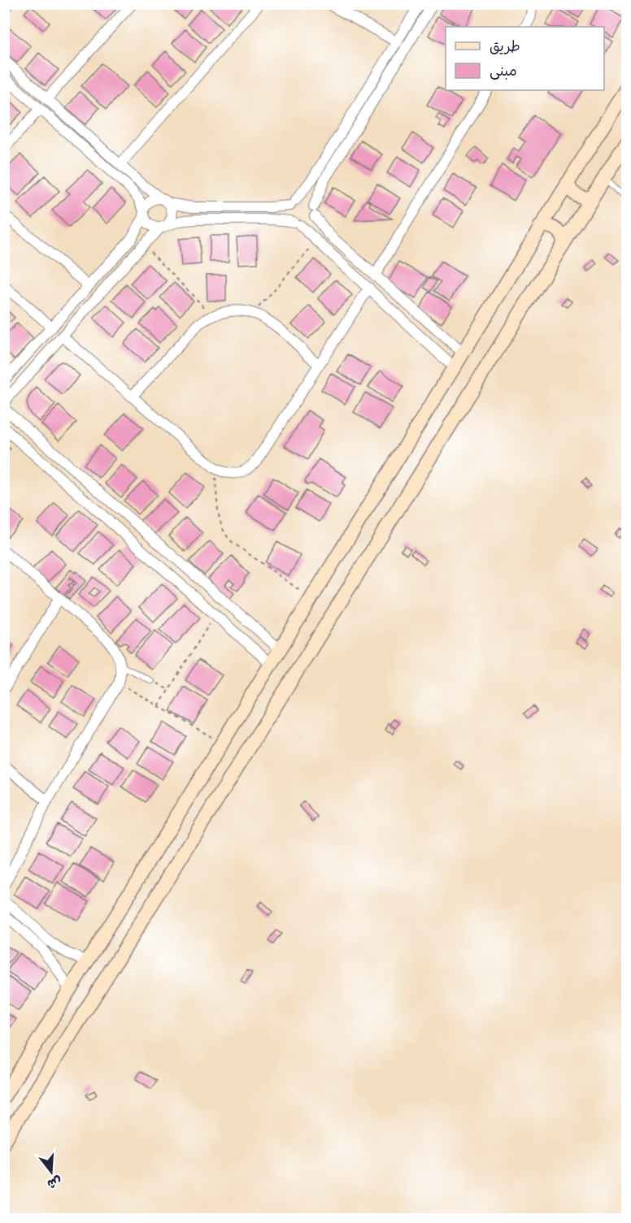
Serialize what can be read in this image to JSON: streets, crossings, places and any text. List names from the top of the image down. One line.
{"legend":["طريق","مبنى"],"north":"bottom"}
